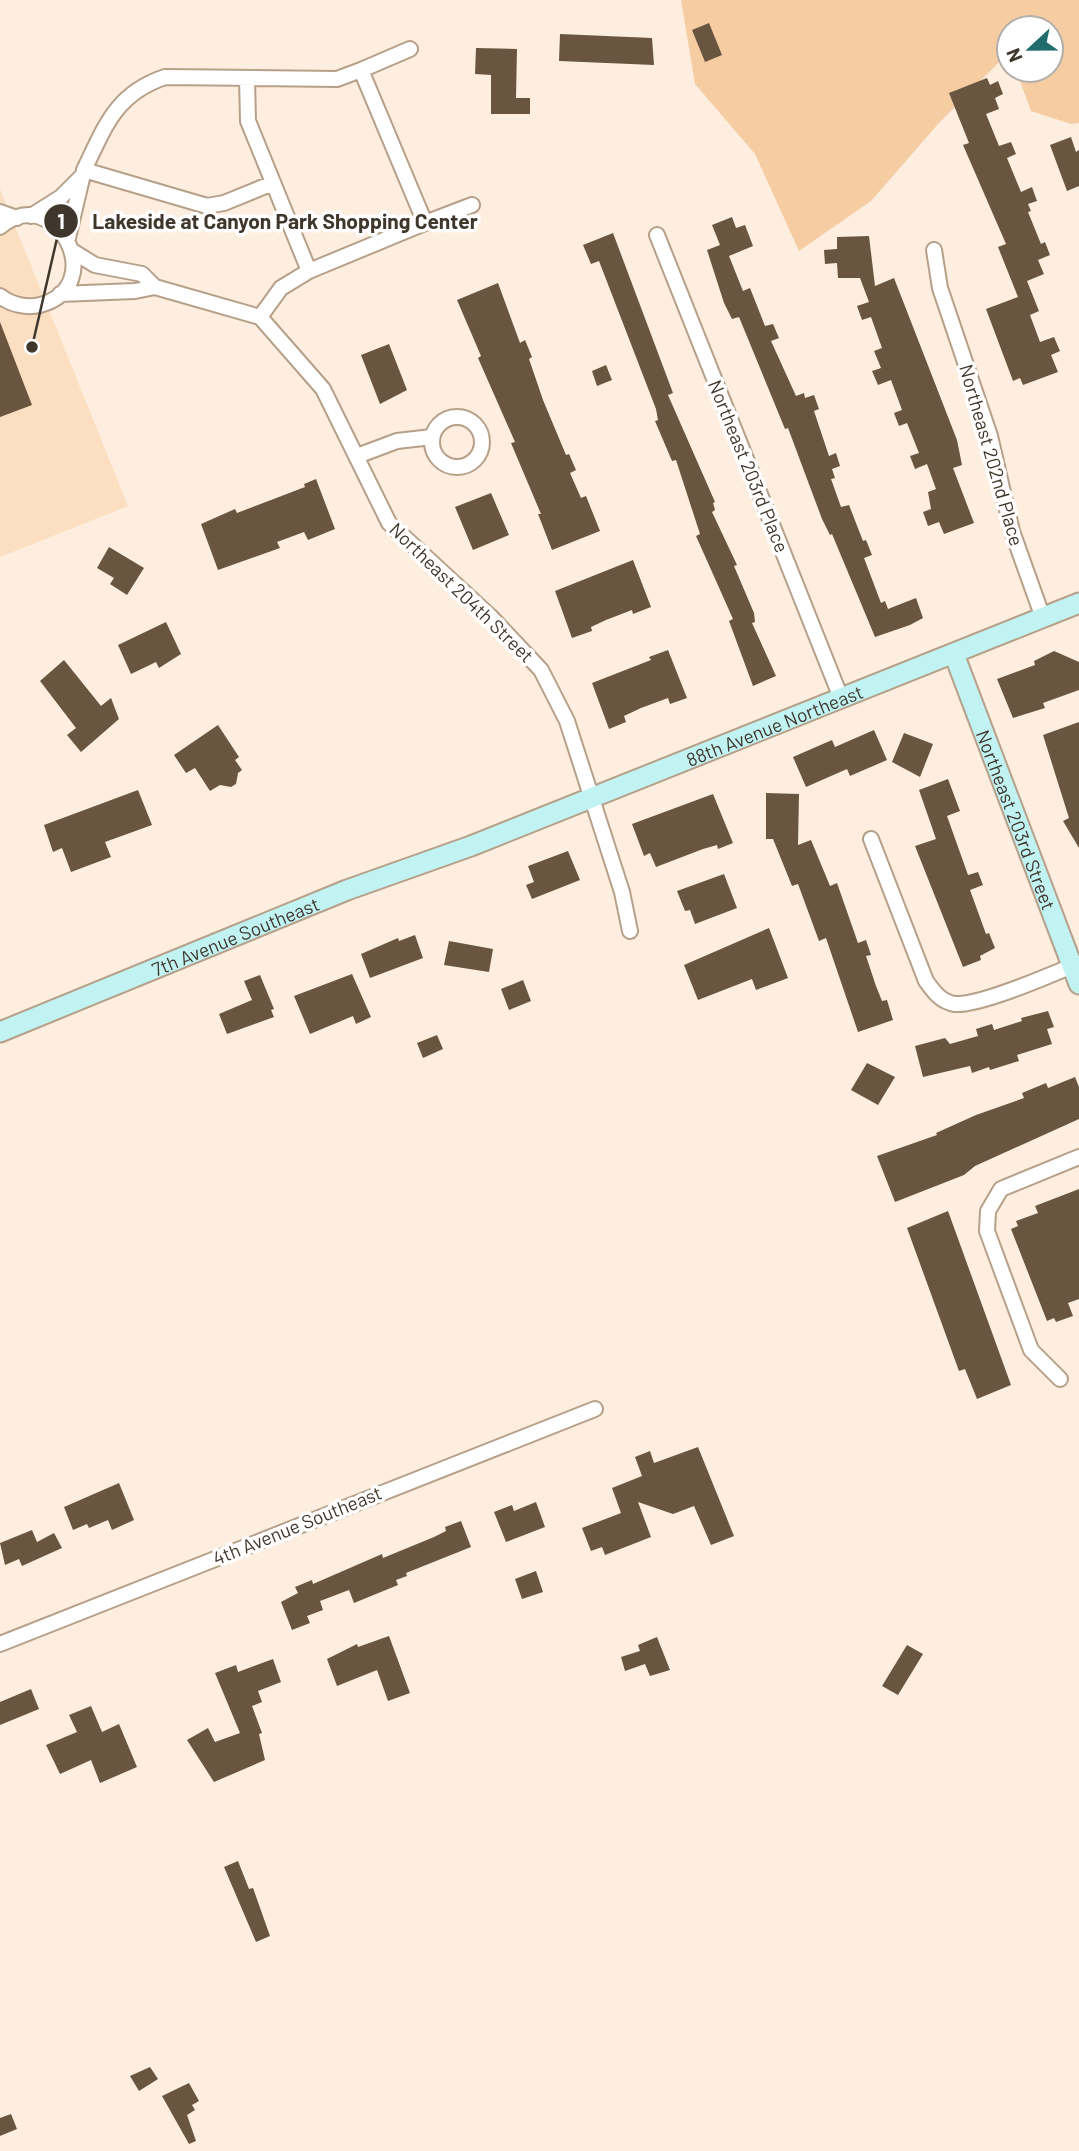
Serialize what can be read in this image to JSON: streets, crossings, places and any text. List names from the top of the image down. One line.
{"streets":{"street":["Northeast 202nd Place","Northeast 203rd Place","Northeast 204th Street","88th Avenue Northeast","Northeast 203rd Street","7th Avenue Southeast","4th Avenue Southeast"]},"crossings":[["Northeast 202nd Place","88th Avenue Northeast"],["Northeast 203rd Place","88th Avenue Northeast"],["Northeast 204th Street","88th Avenue Northeast"],["88th Avenue Northeast","Northeast 203rd Street"],["88th Avenue Northeast","7th Avenue Southeast"]],"places":["Lakeside at Canyon Park Shopping Center"],"north":"left"}
